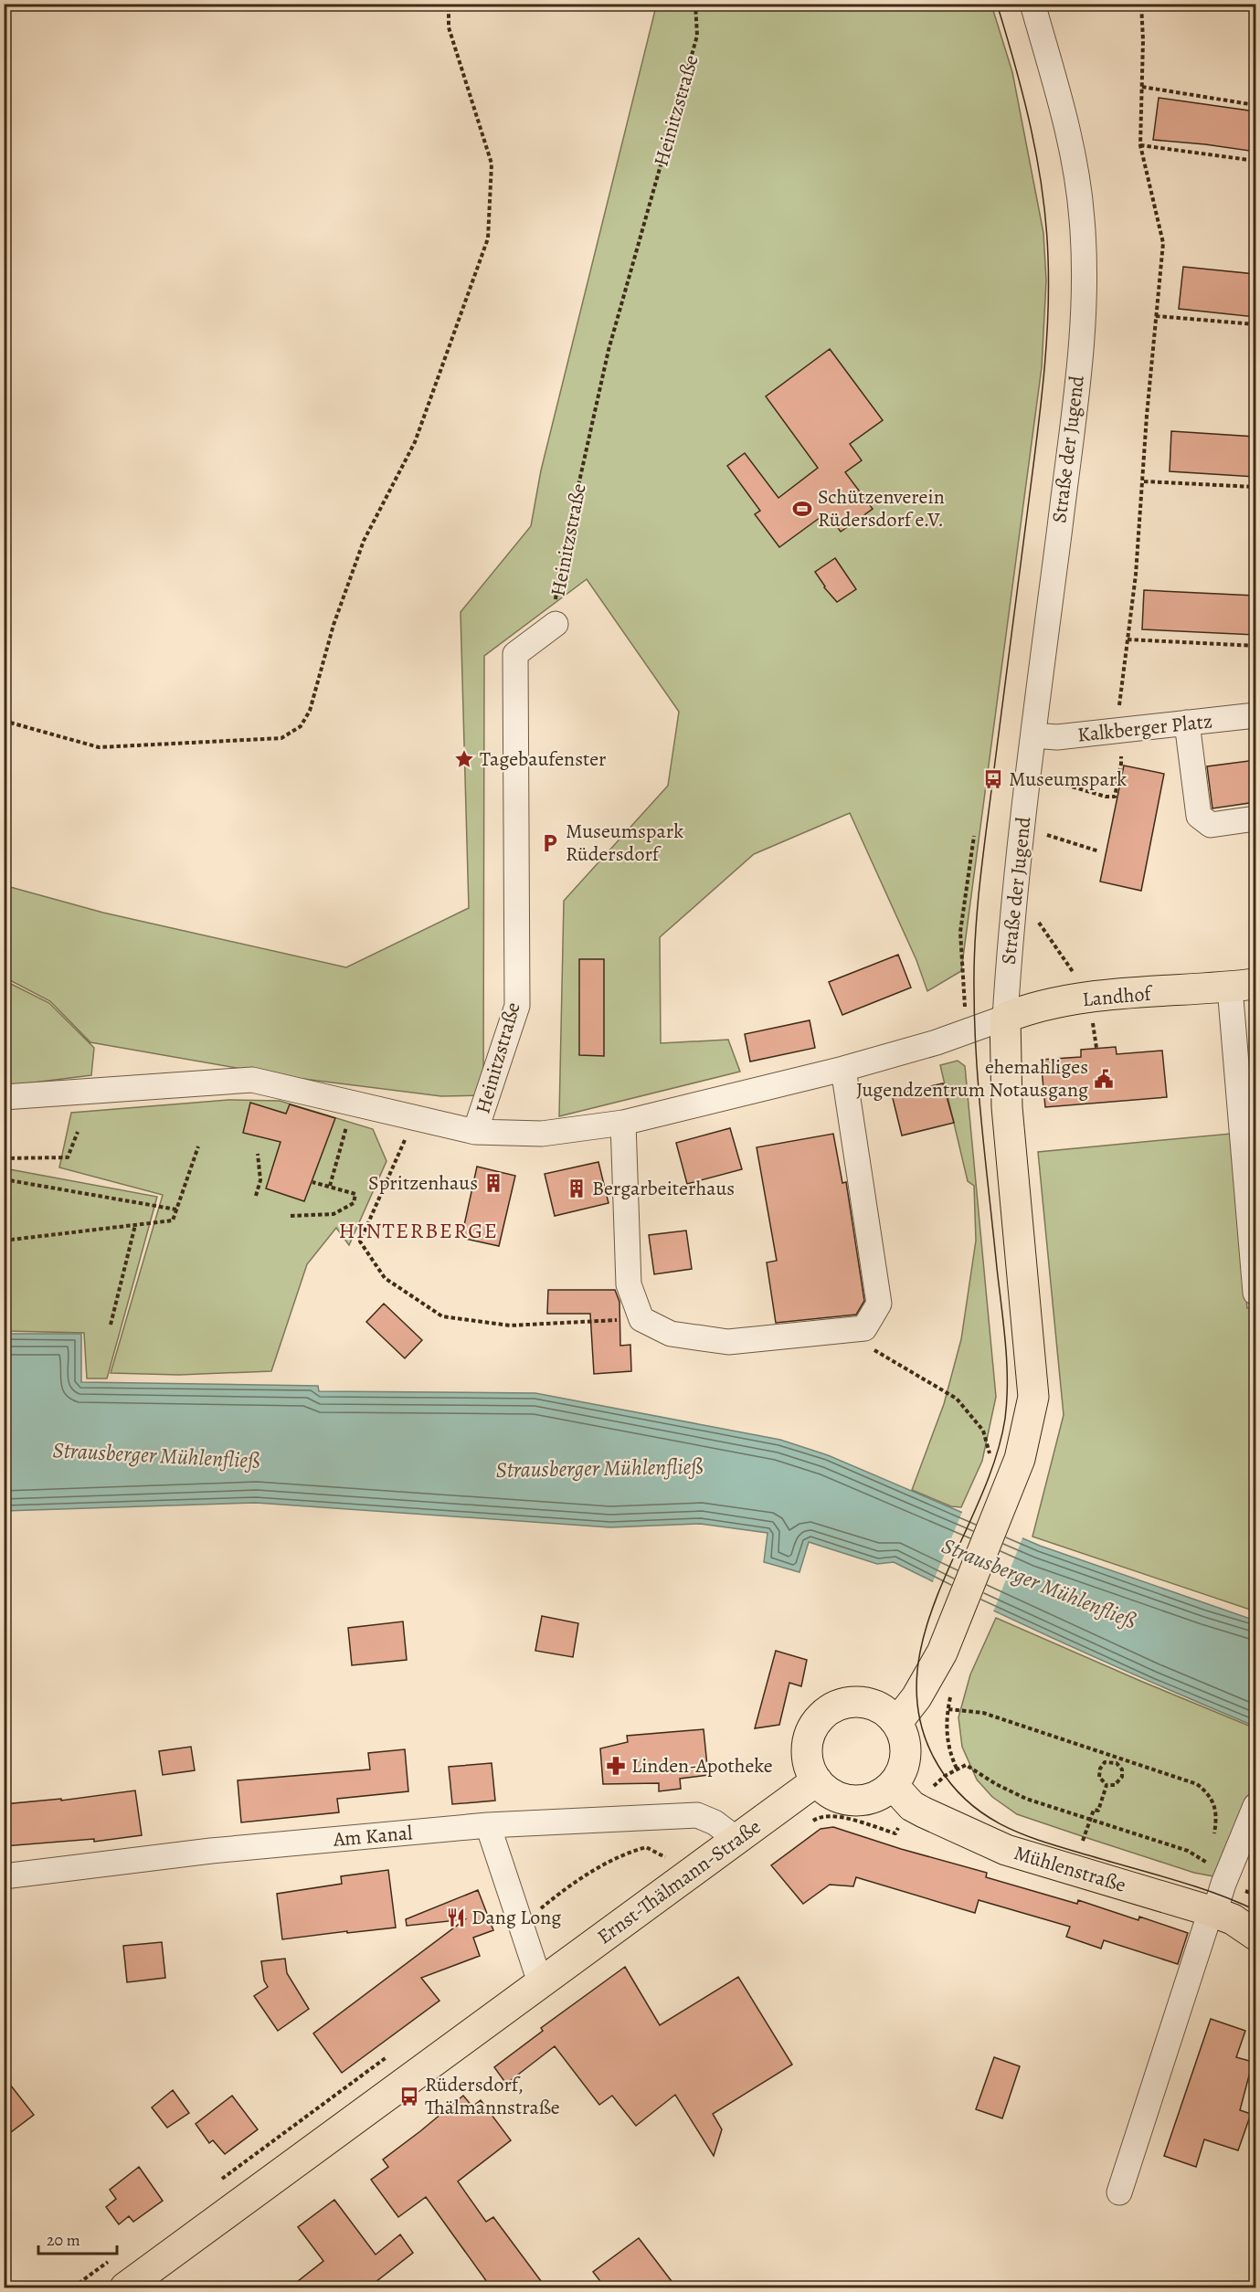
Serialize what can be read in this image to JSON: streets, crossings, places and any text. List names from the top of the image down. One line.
{"streets":{"main road":["Straße der Jugend","Landhof","Mühlenstraße","Ernst-Thälmann-Straße"],"street":["Heinitzstraße","Kalkberger Platz","Am Kanal"]},"crossings":[["Heinitzstraße","Straße der Jugend"],["Heinitzstraße","Landhof"],["Straße der Jugend","Kalkberger Platz"],["Straße der Jugend","Landhof"],["Straße der Jugend","Mühlenstraße"],["Straße der Jugend","Ernst-Thälmann-Straße"],["Am Kanal","Ernst-Thälmann-Straße"],["Mühlenstraße","Ernst-Thälmann-Straße"]],"districts":["HINTERBERGE"],"water":["Strausberger Mühlenfließ"],"places":{"sports":["Schützenverein Rüdersdorf e.V."],"place":["Tagebaufenster"],"bus stop":["Museumspark","Rüdersdorf, Thälmannstraße"],"parking":["Museumspark Rüdersdorf"],"public building":["ehemahliges Jugendzentrum Notausgang"],"building":["Spritzenhaus","Bergarbeiterhaus"],"pharmacy":["Linden-Apotheke"],"restaurant":["Dang Long"]},"scale_bar":"20 m"}
